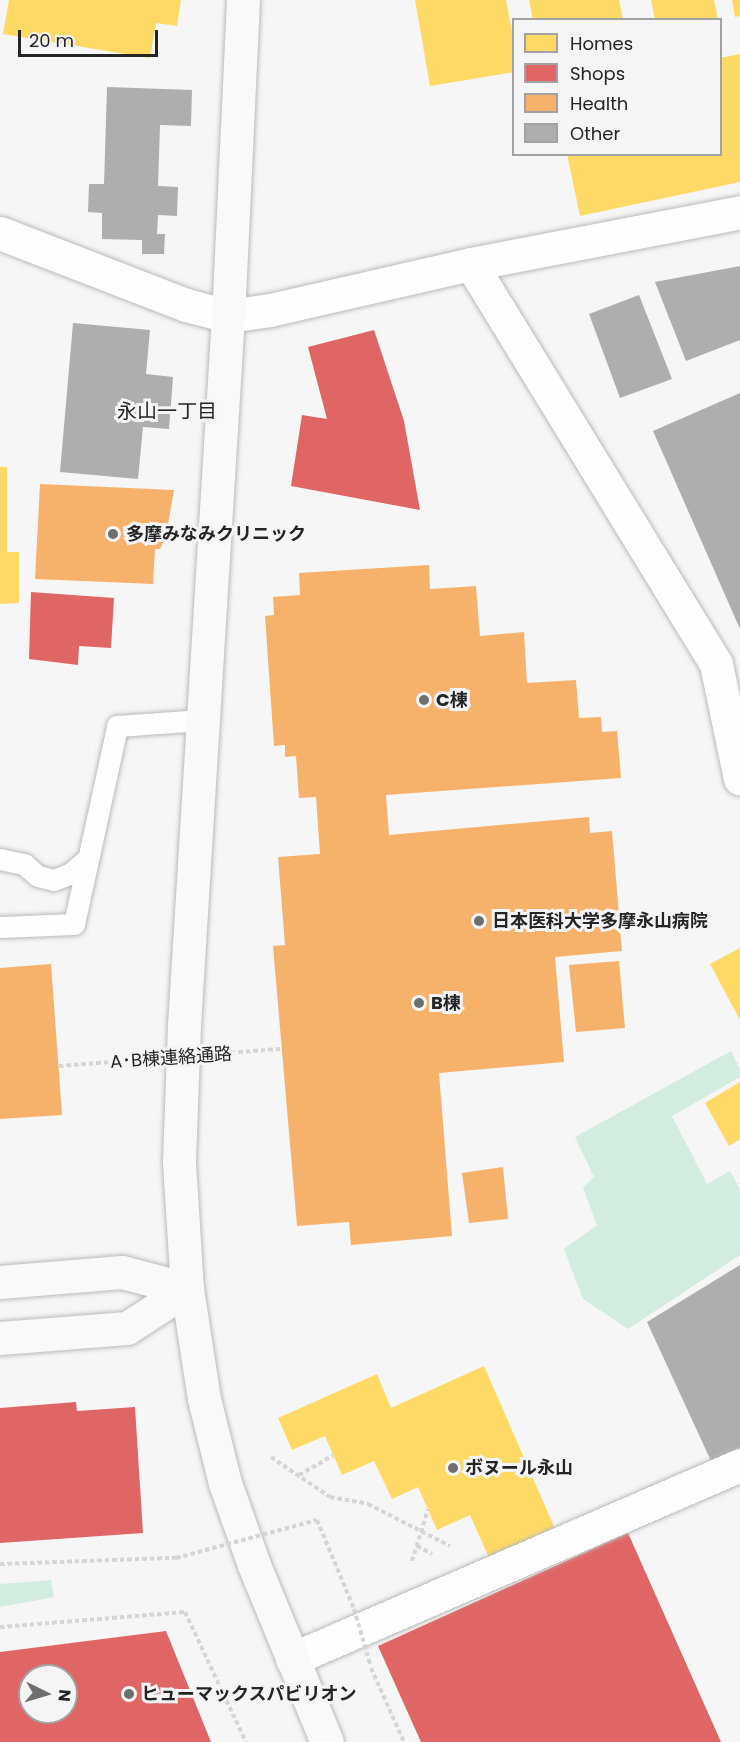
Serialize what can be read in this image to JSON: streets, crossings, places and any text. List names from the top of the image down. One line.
{"streets":{"path":["A･B棟連絡通路"]},"districts":["永山一丁目"],"places":["多摩みなみクリニック","C棟","日本医科大学多摩永山病院","B棟","ボヌール永山","ヒューマックスパビリオン"],"legend":["Homes","Shops","Health","Other"],"scale_bar":"20 m","north":"right"}
